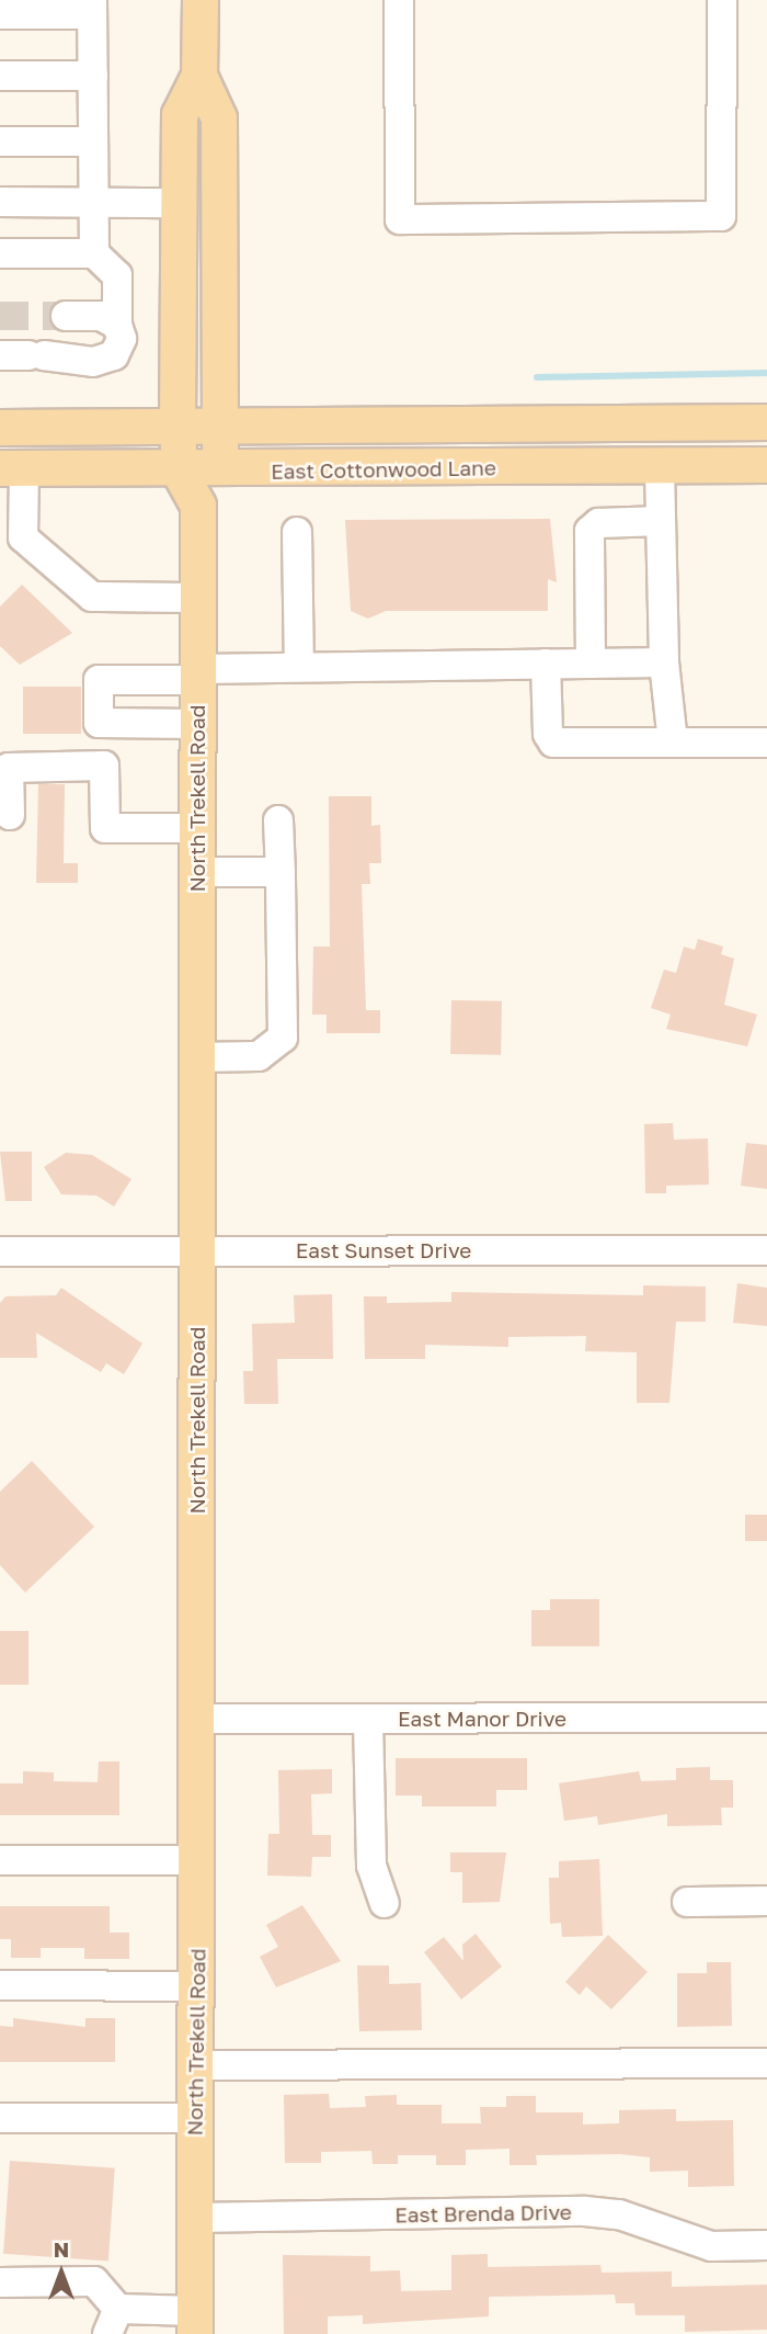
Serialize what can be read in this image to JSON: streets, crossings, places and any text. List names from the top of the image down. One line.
{"streets":{"main road":["East Cottonwood Lane","North Trekell Road"],"street":["East Sunset Drive","East Manor Drive","East Brenda Drive"]},"crossings":[["East Cottonwood Lane","North Trekell Road"],["North Trekell Road","East Sunset Drive"],["North Trekell Road","East Manor Drive"],["North Trekell Road","East Brenda Drive"]],"north":"top"}
